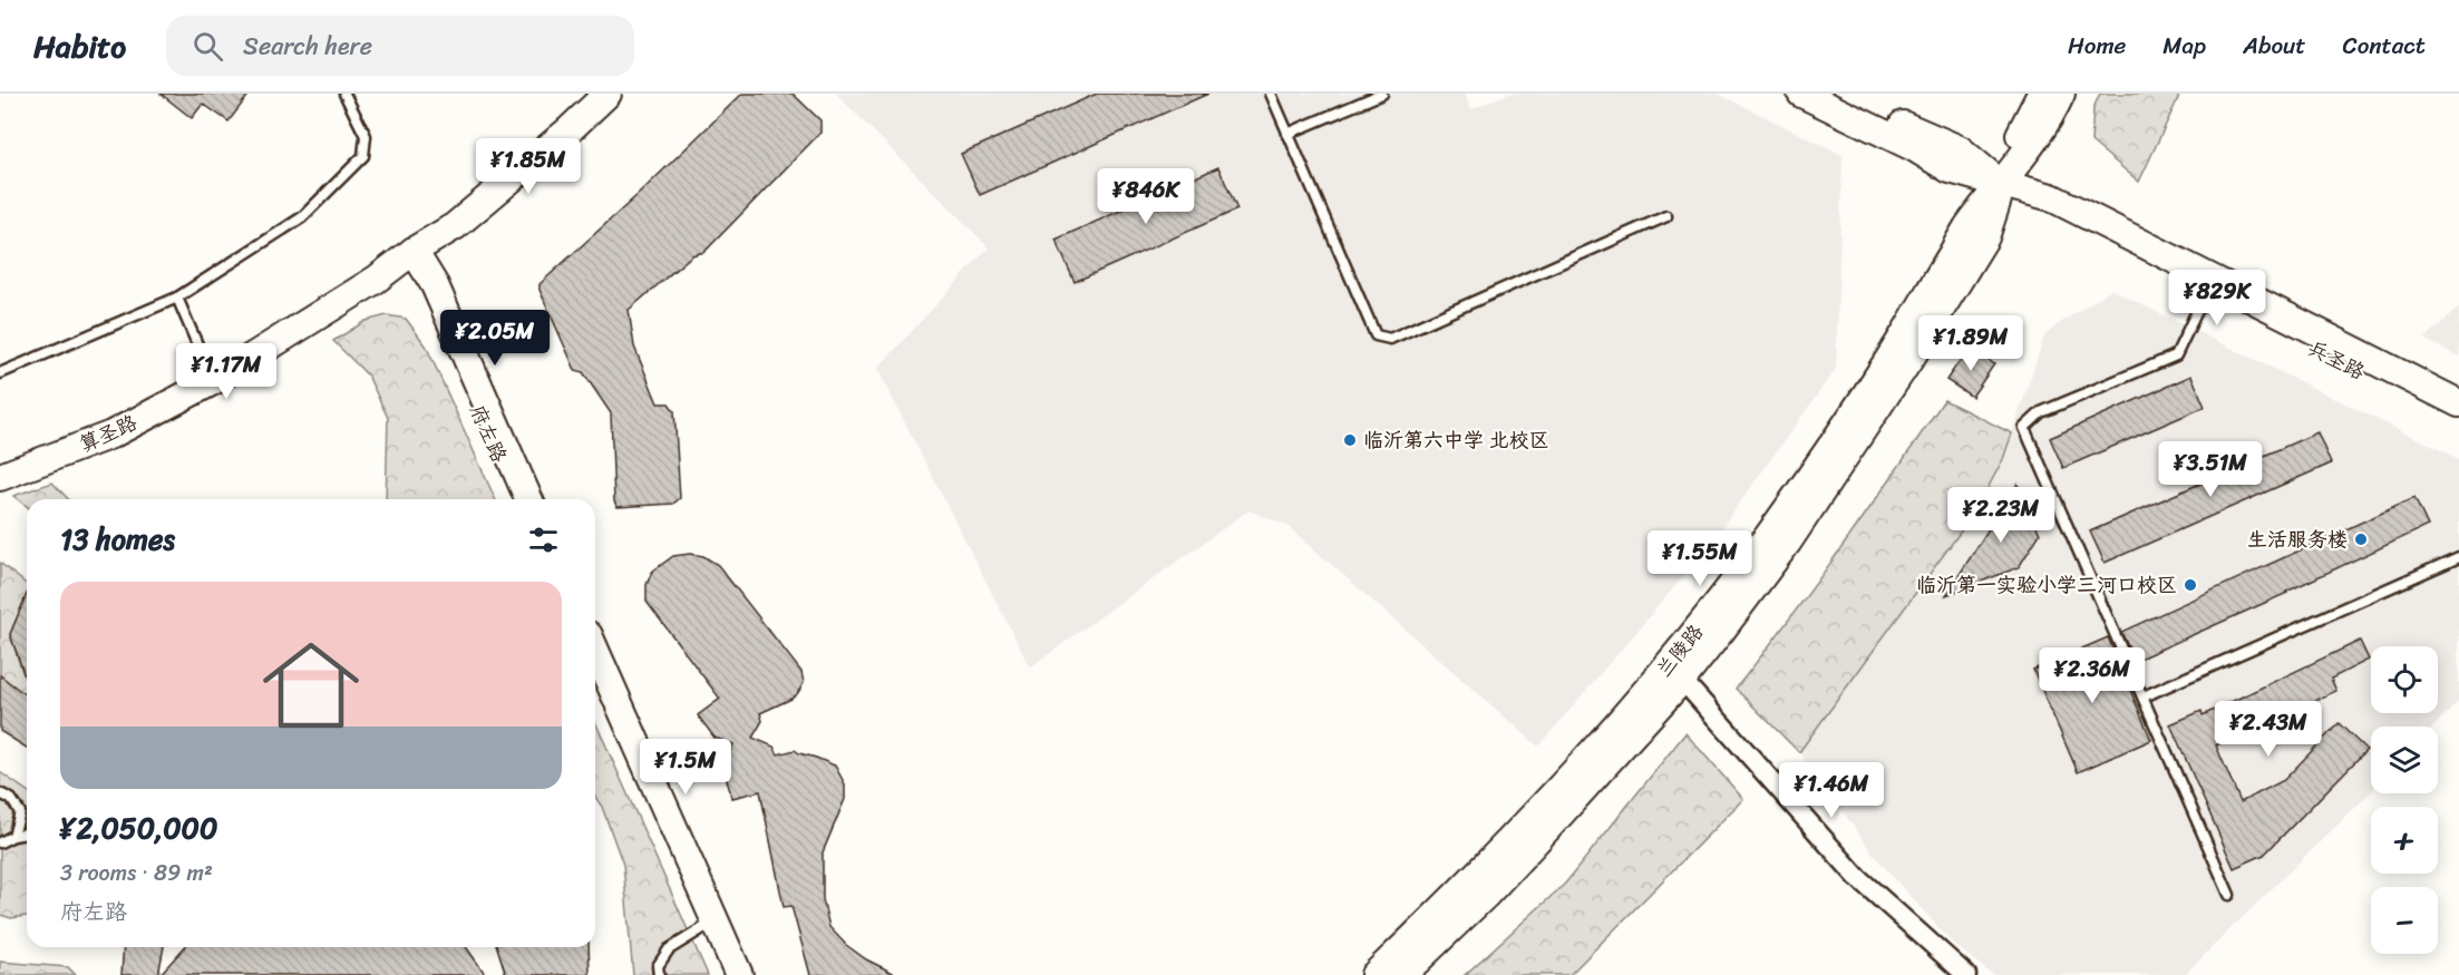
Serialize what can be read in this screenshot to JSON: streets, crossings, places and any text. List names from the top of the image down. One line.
{"streets":{"main road":["兵圣路","算圣路","府左路","兰陵路"]},"crossings":[["兵圣路","兰陵路"],["算圣路","府左路"]],"places":["临沂第六中学 北校区","生活服务楼","临沂第一实验小学三河口校区"],"page":{"header":"Habito","search":"Search here","nav":["Home","Map","About","Contact"],"price":["¥1.85M","¥846K","¥829K","¥2.05M","¥1.89M","¥1.17M","¥3.51M","¥2.23M","¥1.55M","¥2.36M","¥2.43M","¥1.5M","¥1.46M"],"heading":"13 homes","list":[{"name":"¥2,050,000","note":"3 rooms · 89 m² · 府左路"}],"map_buttons":["+","−"]}}
